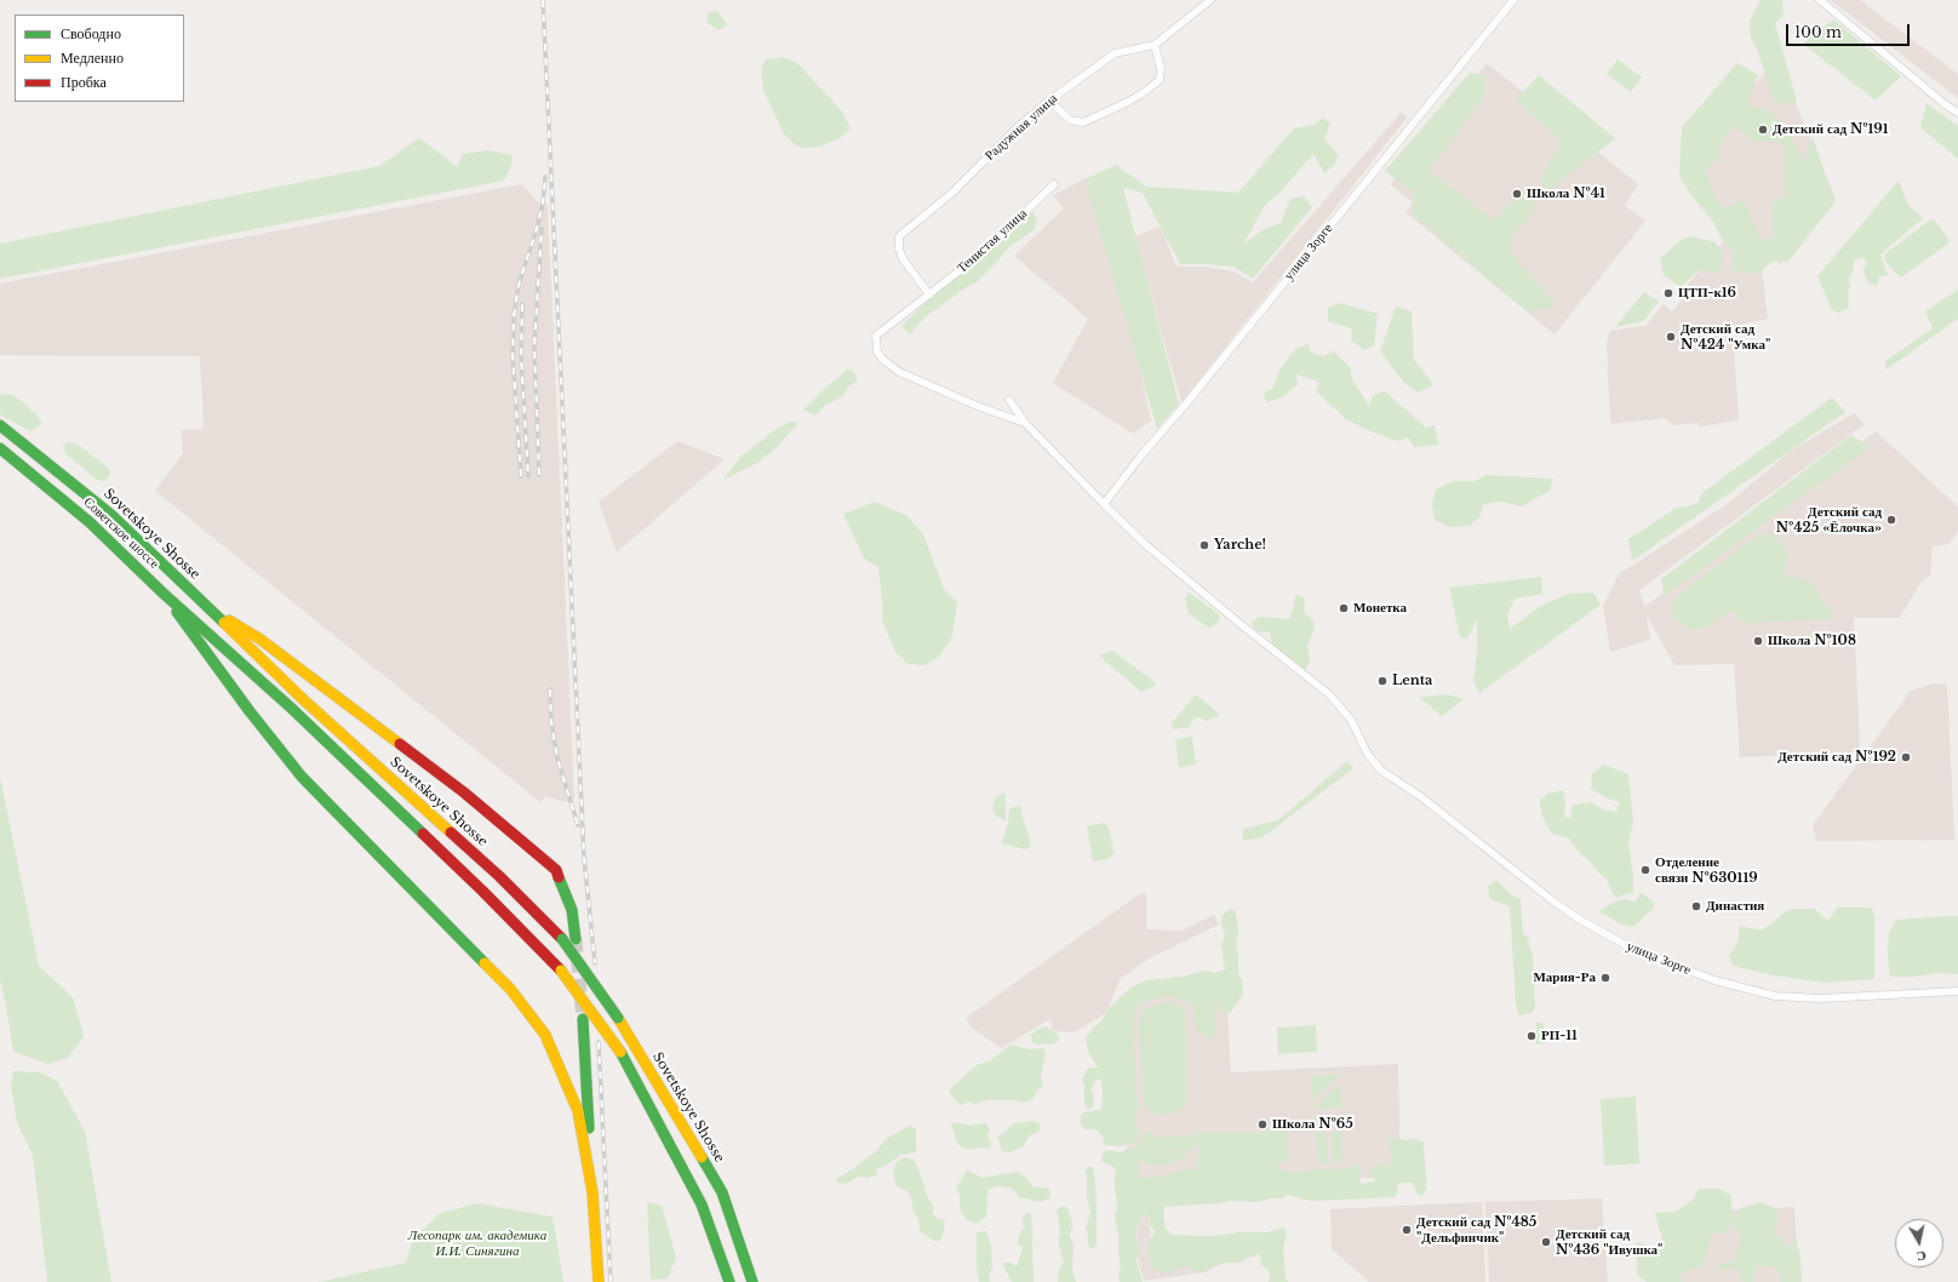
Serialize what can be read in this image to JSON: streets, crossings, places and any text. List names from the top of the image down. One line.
{"streets":{"main road":["Советское шоссе","Sovetskoye Shosse"],"street":["Радужная улица","Тенистая улица","улица Зорге"]},"crossings":[["Радужная улица","Тенистая улица"],["Тенистая улица","улица Зорге"]],"parks":["Лесопарк им. академика И.И. Синягина"],"places":["Детский сад №191","Школа №41","ЦТП-к16","Детский сад №424 \"Умка\"","Детский сад №425 «Ёлочка»","Yarche!","Монетка","Школа №108","Lenta","Детский сад №192","Отделение связи №630119","Династия","Мария-Ра","РП-11","Школа №65","Детский сад №485 \"Дельфинчик\"","Детский сад №436 \"Ивушка\""],"legend":["Свободно","Медленно","Пробка"],"scale_bar":"100 m","north":"bottom"}
